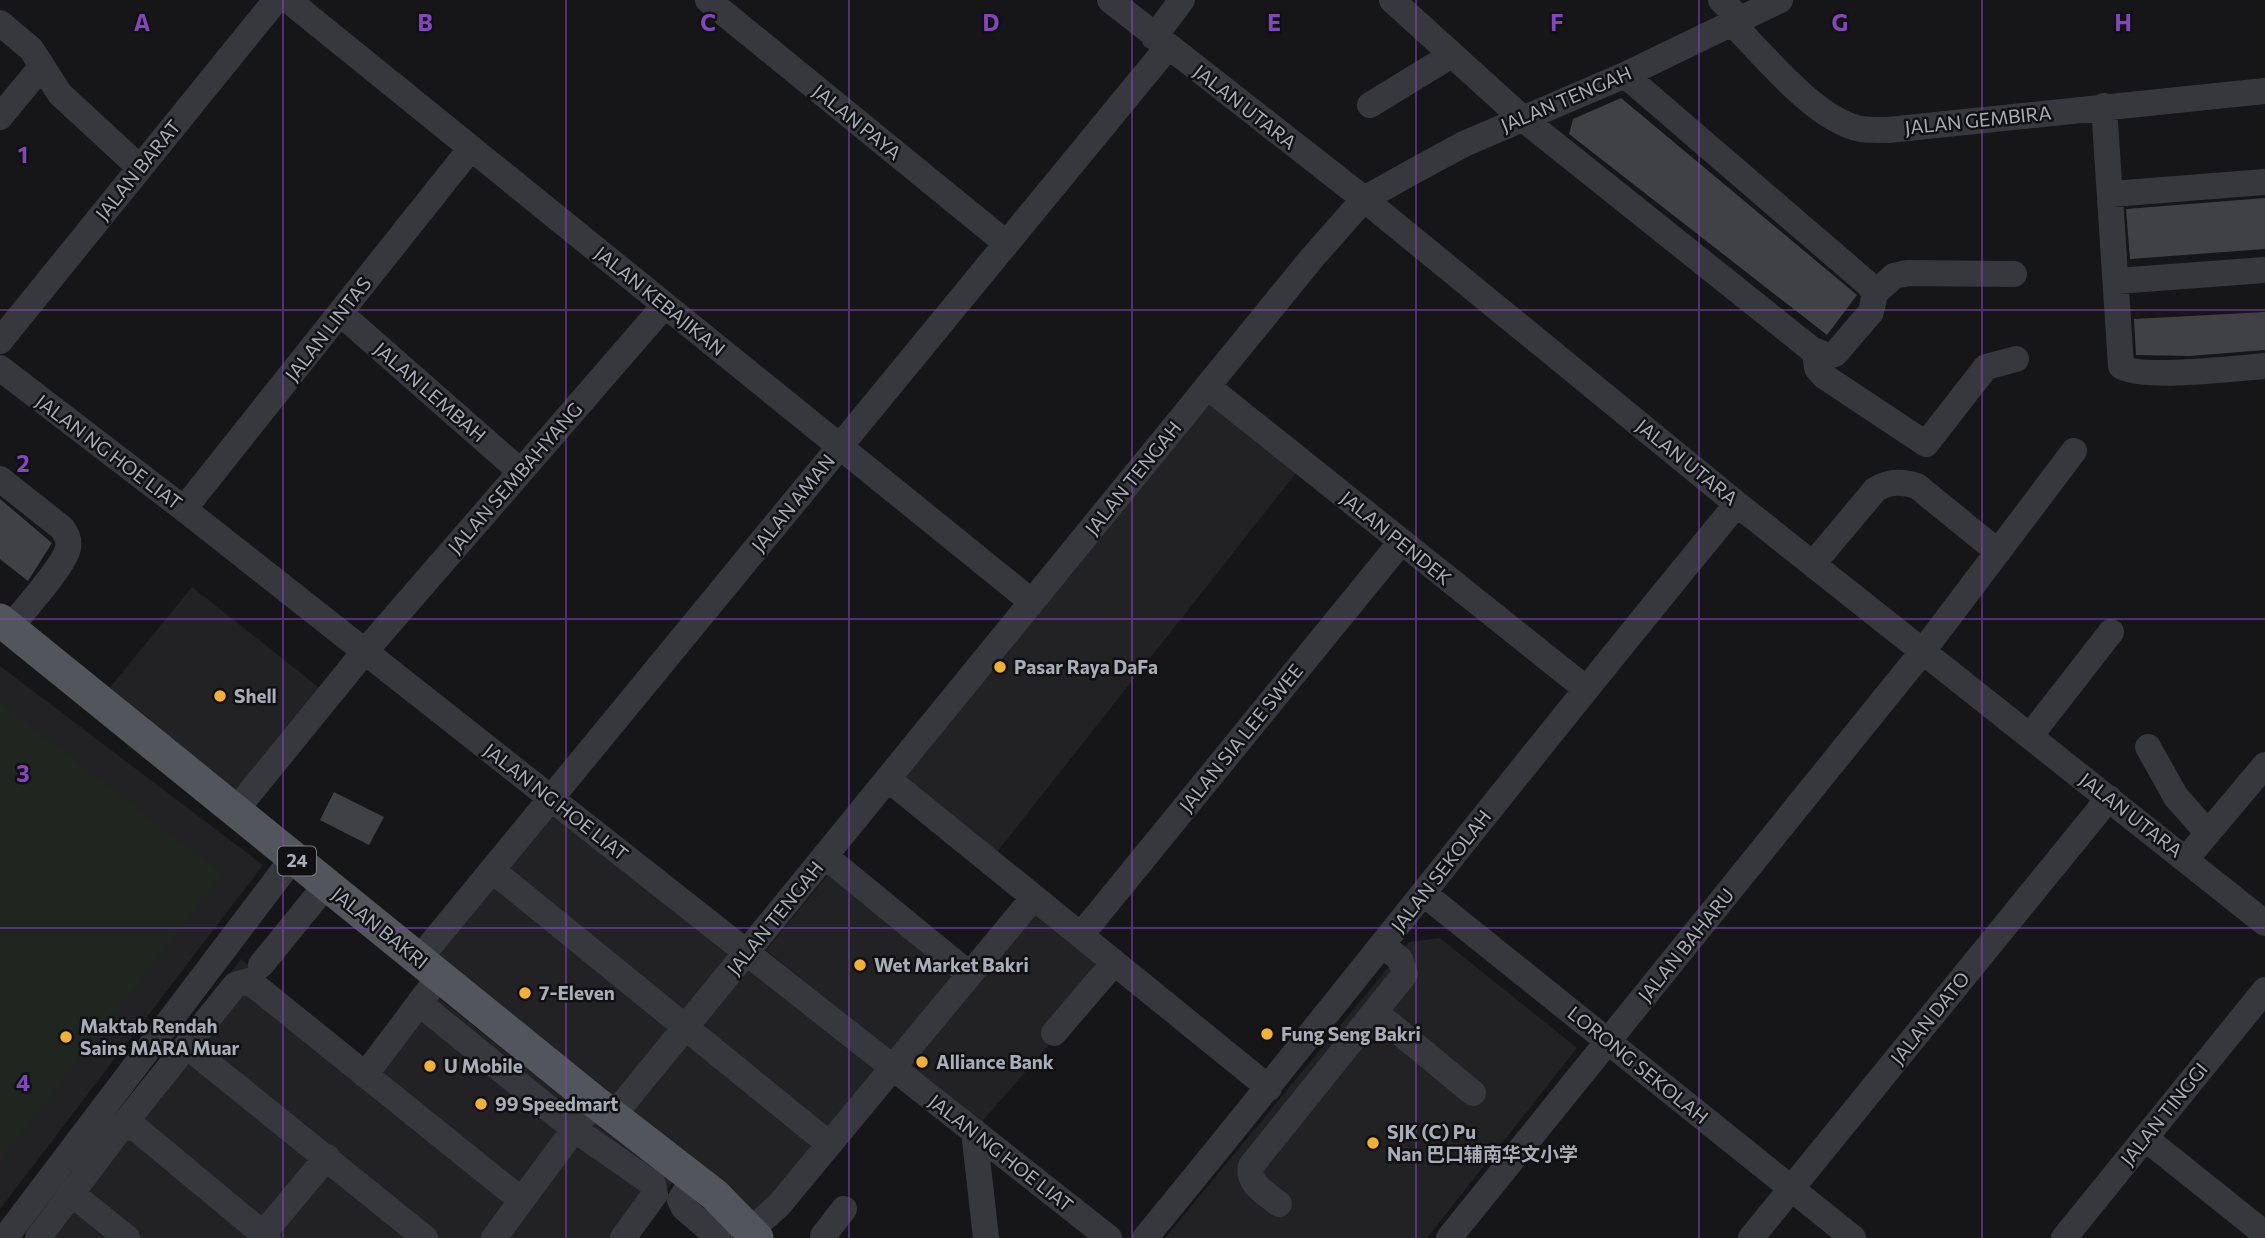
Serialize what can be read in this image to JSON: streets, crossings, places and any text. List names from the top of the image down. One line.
{"streets":{"main road":["24","JALAN BAKRI"],"street":["JALAN TENGAH","JALAN UTARA","JALAN GEMBIRA","JALAN PAYA","JALAN BARAT","JALAN KEBAJIKAN","JALAN LINTAS","JALAN LEMBAH","JALAN NG HOE LIAT","JALAN SEMBAHYANG","JALAN AMAN","JALAN PENDEK","JALAN SIA LEE SWEE","JALAN SEKOLAH","JALAN BAHARU","JALAN DATO","LORONG SEKOLAH","JALAN TINGGI"]},"crossings":[["JALAN TENGAH","JALAN UTARA"],["JALAN TENGAH","JALAN GEMBIRA"],["JALAN TENGAH","JALAN KEBAJIKAN"],["JALAN TENGAH","JALAN NG HOE LIAT"],["JALAN TENGAH","JALAN PENDEK"],["JALAN TENGAH","JALAN BAKRI"],["JALAN UTARA","JALAN AMAN"],["JALAN UTARA","JALAN SEKOLAH"],["JALAN UTARA","JALAN BAHARU"],["JALAN UTARA","JALAN DATO"],["JALAN PAYA","JALAN AMAN"],["JALAN KEBAJIKAN","JALAN LINTAS"],["JALAN KEBAJIKAN","JALAN SEMBAHYANG"],["JALAN KEBAJIKAN","JALAN AMAN"],["JALAN LINTAS","JALAN LEMBAH"],["JALAN LINTAS","JALAN NG HOE LIAT"],["JALAN LEMBAH","JALAN SEMBAHYANG"],["JALAN NG HOE LIAT","JALAN SEMBAHYANG"],["JALAN NG HOE LIAT","JALAN AMAN"],["JALAN SEMBAHYANG","JALAN BAKRI"],["JALAN AMAN","JALAN BAKRI"],["JALAN PENDEK","JALAN SIA LEE SWEE"],["JALAN PENDEK","JALAN SEKOLAH"],["JALAN SEKOLAH","LORONG SEKOLAH"],["JALAN BAHARU","LORONG SEKOLAH"],["JALAN DATO","LORONG SEKOLAH"]],"places":["Pasar Raya DaFa","Shell","Wet Market Bakri","7-Eleven","Fung Seng Bakri","Maktab Rendah Sains MARA Muar","Alliance Bank","U Mobile","99 Speedmart","SJK (C) Pu Nan 巴口辅南华文小学"],"grid":{"columns":["A","B","C","D","E","F","G","H"],"rows":["1","2","3","4"]}}
